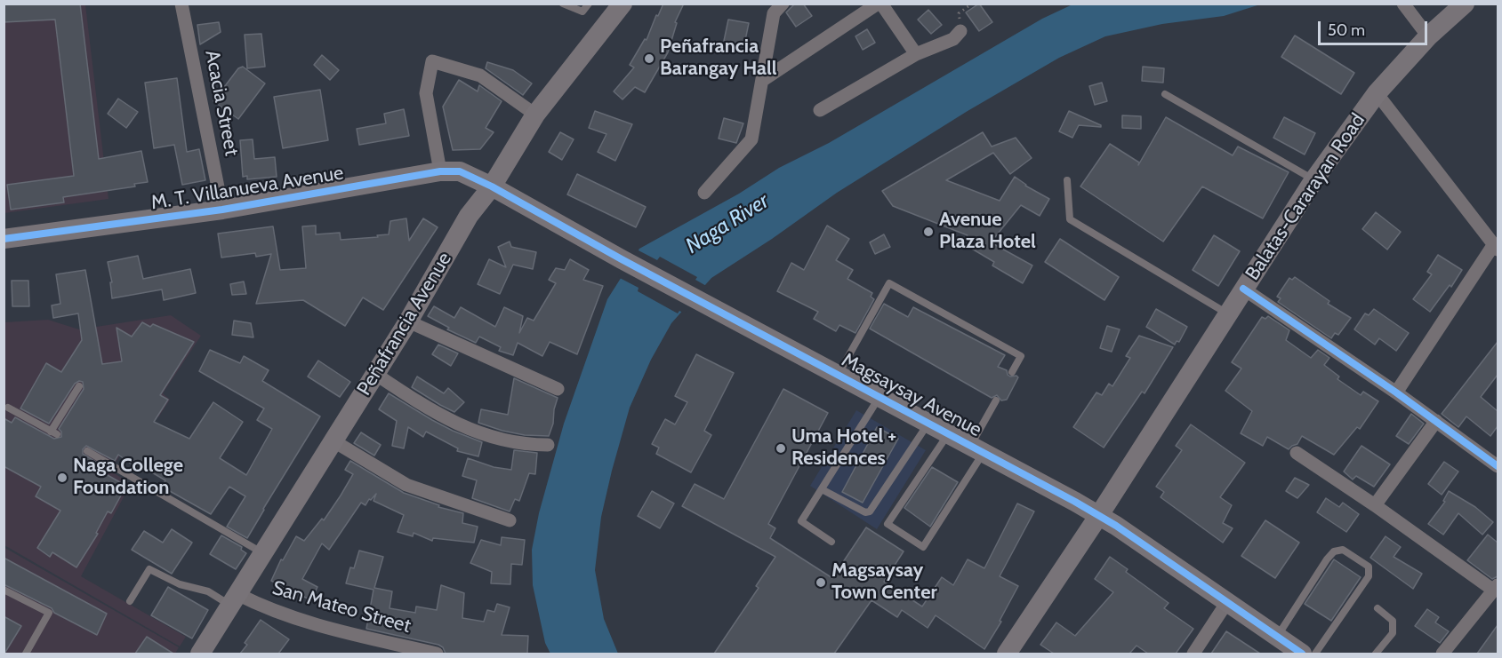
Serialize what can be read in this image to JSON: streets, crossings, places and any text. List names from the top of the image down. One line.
{"streets":{"main road":["M. T. Villanueva Avenue","Balatas-Cararayan Road","Peñafrancia Avenue","Magsaysay Avenue"],"street":["Acacia Street","San Mateo Street"]},"crossings":[["Acacia Street","M. T. Villanueva Avenue"],["M. T. Villanueva Avenue","Peñafrancia Avenue"],["M. T. Villanueva Avenue","Magsaysay Avenue"],["Balatas-Cararayan Road","Magsaysay Avenue"],["Peñafrancia Avenue","Magsaysay Avenue"],["Peñafrancia Avenue","San Mateo Street"]],"water":["Naga River"],"places":["Peñafrancia Barangay Hall","Avenue Plaza Hotel","Uma Hotel + Residences","Naga College Foundation","Magsaysay Town Center"],"scale_bar":"50 m"}
